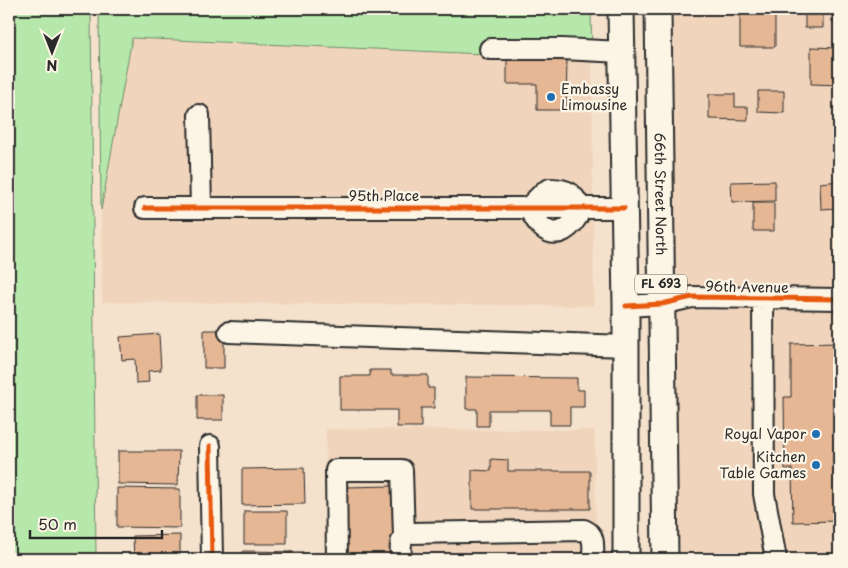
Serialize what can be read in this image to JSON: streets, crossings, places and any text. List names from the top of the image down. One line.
{"streets":{"main road":["66th Street North","FL 693"],"street":["95th Place","96th Avenue"]},"crossings":[["66th Street North","96th Avenue"],["95th Place","FL 693"],["FL 693","96th Avenue"]],"places":["Embassy Limousine","Royal Vapor","Kitchen Table Games"],"scale_bar":"50 m","north":"bottom"}
